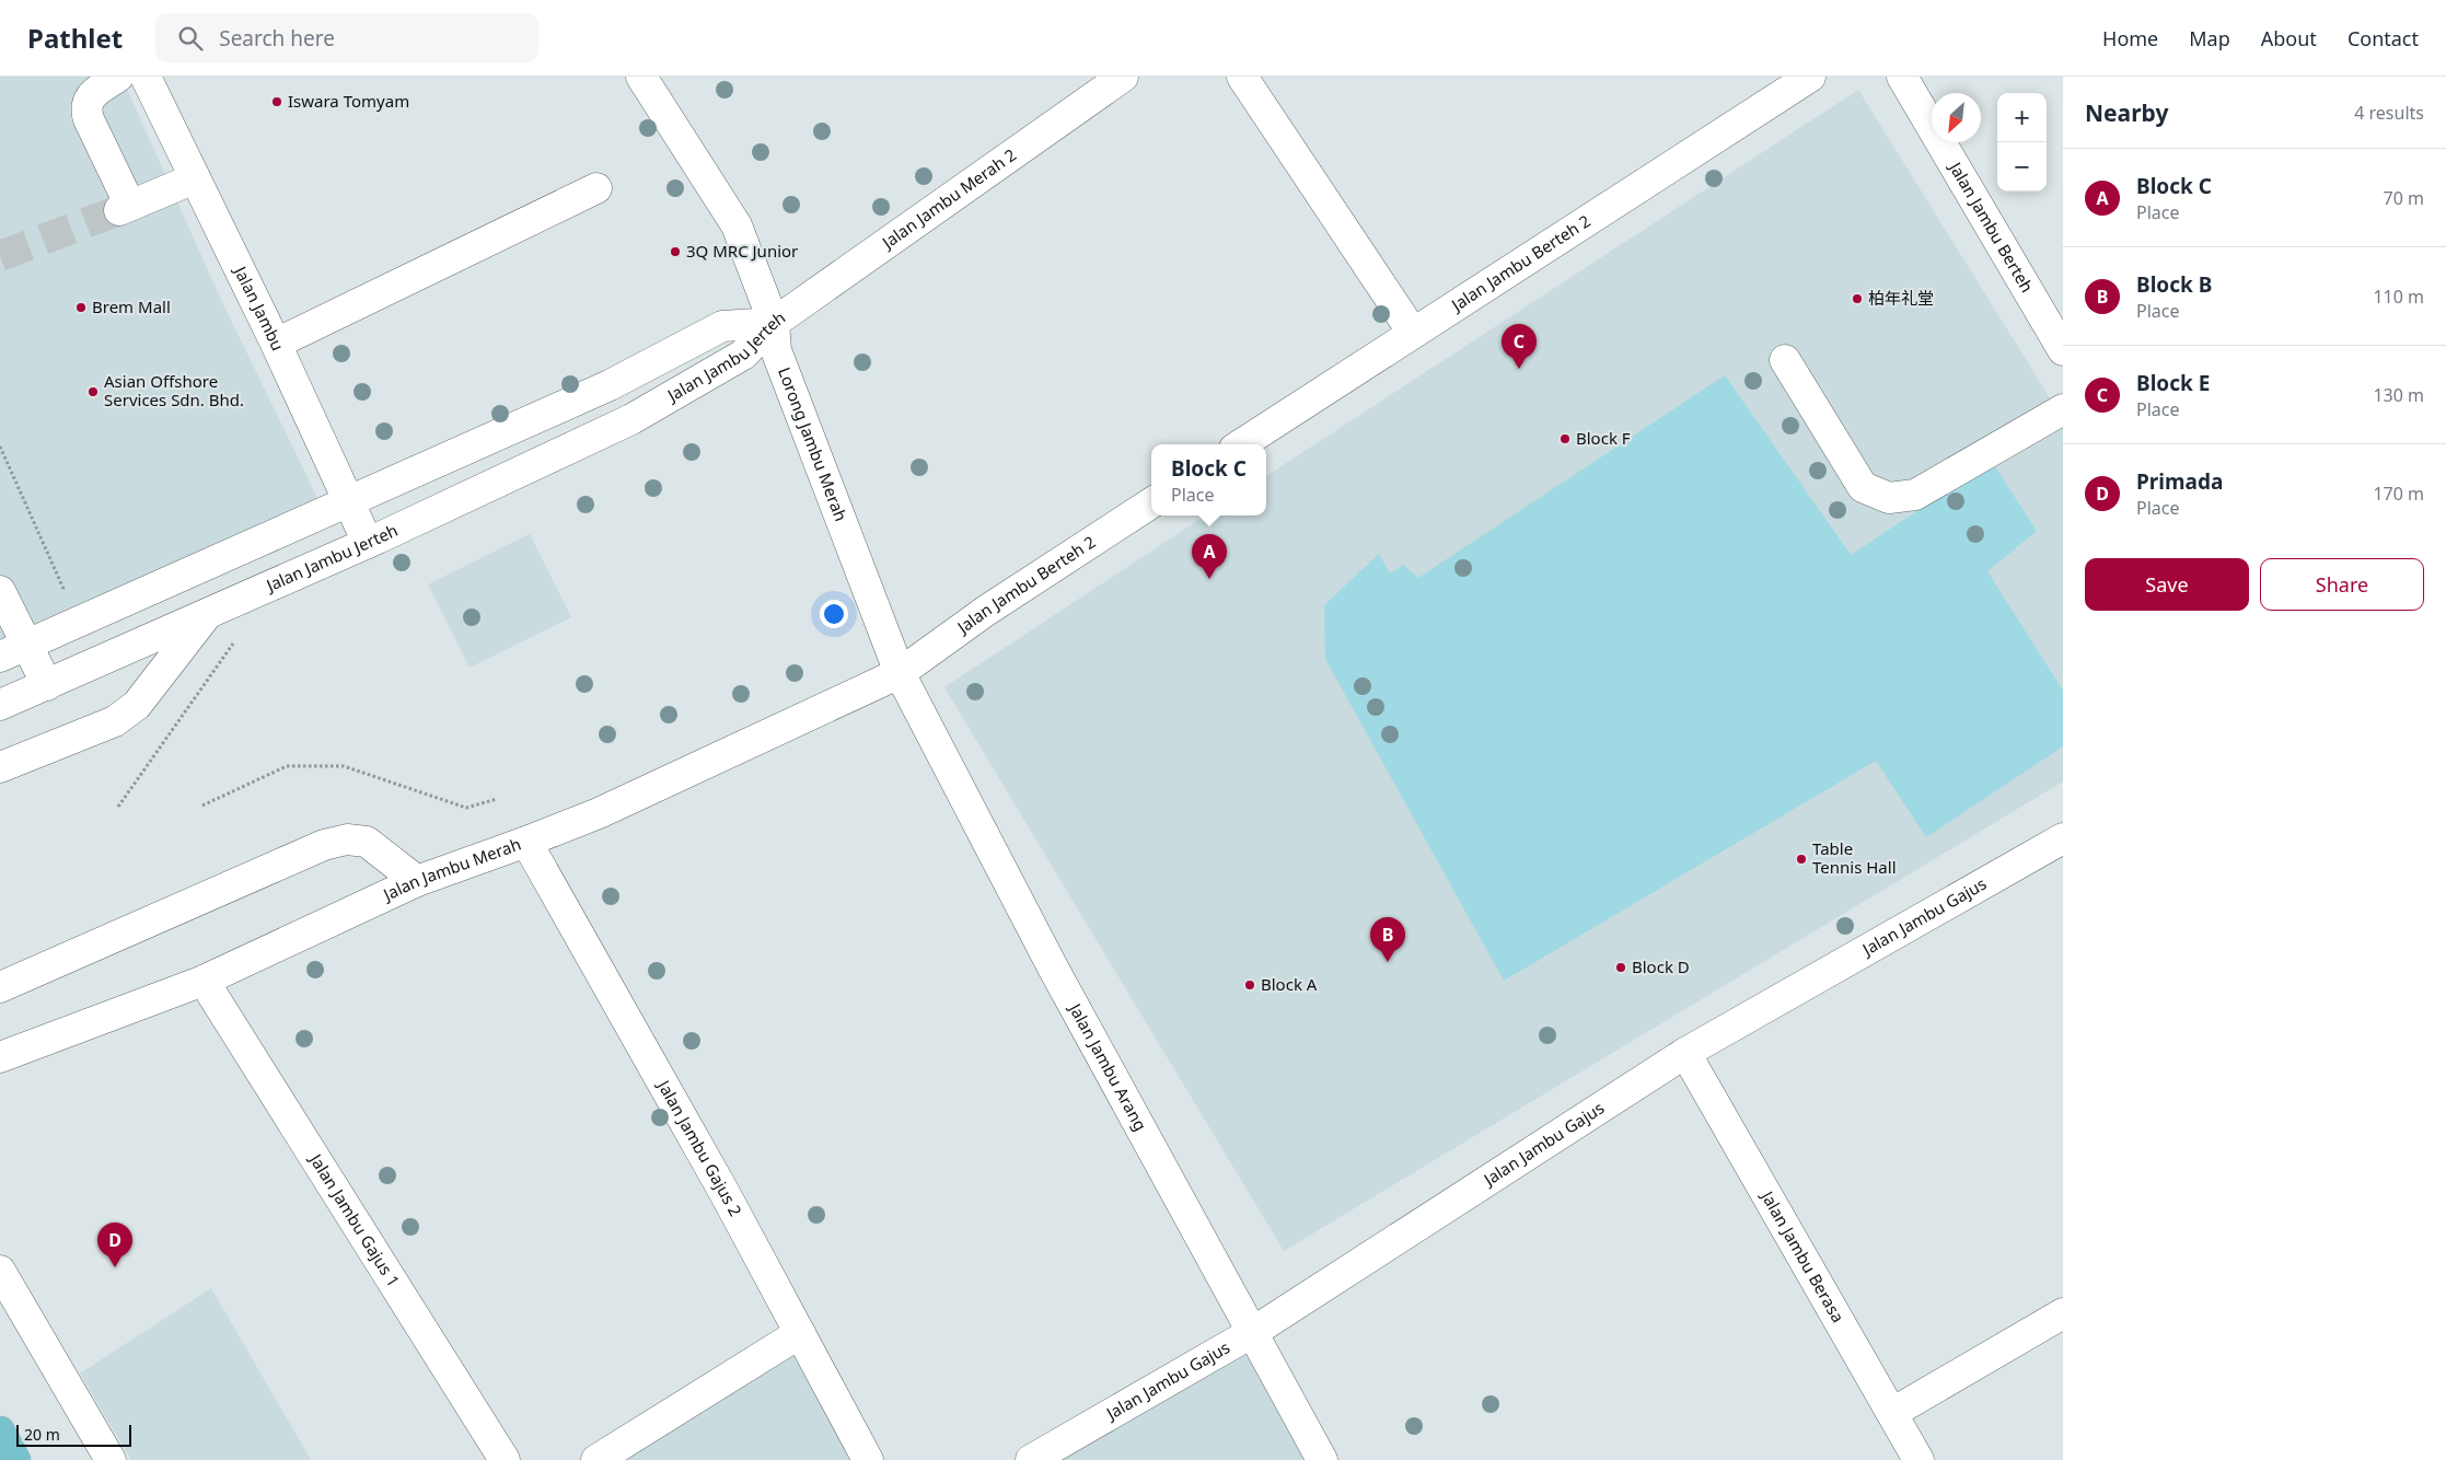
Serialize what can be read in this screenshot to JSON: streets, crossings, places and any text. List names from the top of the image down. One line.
{"streets":{"street":["Jalan Jambu Merah 2","Jalan Jambu Berteh","Jalan Jambu Berteh 2","Jalan Jambu","Jalan Jambu Jerteh","Lorong Jambu Merah","Jalan Jambu Merah","Jalan Jambu Gajus","Jalan Jambu Arang","Jalan Jambu Gajus 2","Jalan Jambu Gajus 1","Jalan Jambu Berasa"]},"crossings":[["Jalan Jambu Merah 2","Jalan Jambu Jerteh"],["Jalan Jambu Merah 2","Lorong Jambu Merah"],["Jalan Jambu Berteh 2","Lorong Jambu Merah"],["Jalan Jambu Berteh 2","Jalan Jambu Merah"],["Jalan Jambu Berteh 2","Jalan Jambu Arang"],["Jalan Jambu","Jalan Jambu Jerteh"],["Jalan Jambu Jerteh","Lorong Jambu Merah"],["Lorong Jambu Merah","Jalan Jambu Merah"],["Lorong Jambu Merah","Jalan Jambu Arang"],["Jalan Jambu Merah","Jalan Jambu Arang"],["Jalan Jambu Merah","Jalan Jambu Gajus 2"],["Jalan Jambu Merah","Jalan Jambu Gajus 1"],["Jalan Jambu Gajus","Jalan Jambu Arang"],["Jalan Jambu Gajus","Jalan Jambu Berasa"]],"places":["Iswara Tomyam","3Q MRC Junior","柏年礼堂","Brem Mall","Asian Offshore Services Sdn. Bhd.","Block F","Table Tennis Hall","Block D","Block A"],"scale_bar":"20 m","north":"bottom left","page":{"header":"Pathlet","search":"Search here","nav":["Home","Map","About","Contact"],"heading":["Nearby","4 results"],"map_buttons":["+","−"],"list":[{"mark":"A","name":"Block C","note":"Place","value":"70 m"},{"mark":"B","name":"Block B","note":"Place","value":"110 m"},{"mark":"C","name":"Block E","note":"Place","value":"130 m"},{"mark":"D","name":"Primada","note":"Place","value":"170 m"}],"pins":["C","A","B","D"],"popup":["Block C","Place"],"buttons":["Save","Share"],"scale":"20 m"}}
